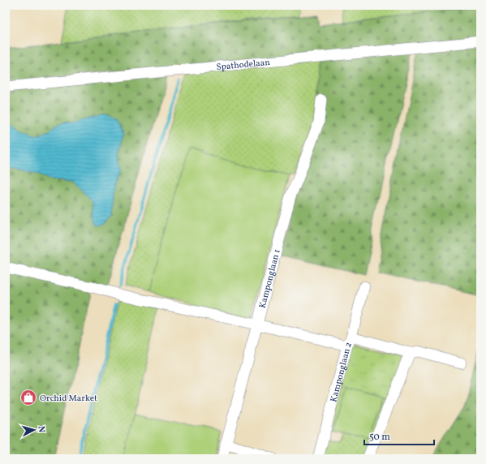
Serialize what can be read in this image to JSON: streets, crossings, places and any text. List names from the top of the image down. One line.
{"streets":{"street":["Spathodelaan","Kamponglaan 1","Kamponglaan 2"]},"places":{"shop":["Orchid Market"]},"scale_bar":"50 m","north":"right"}
